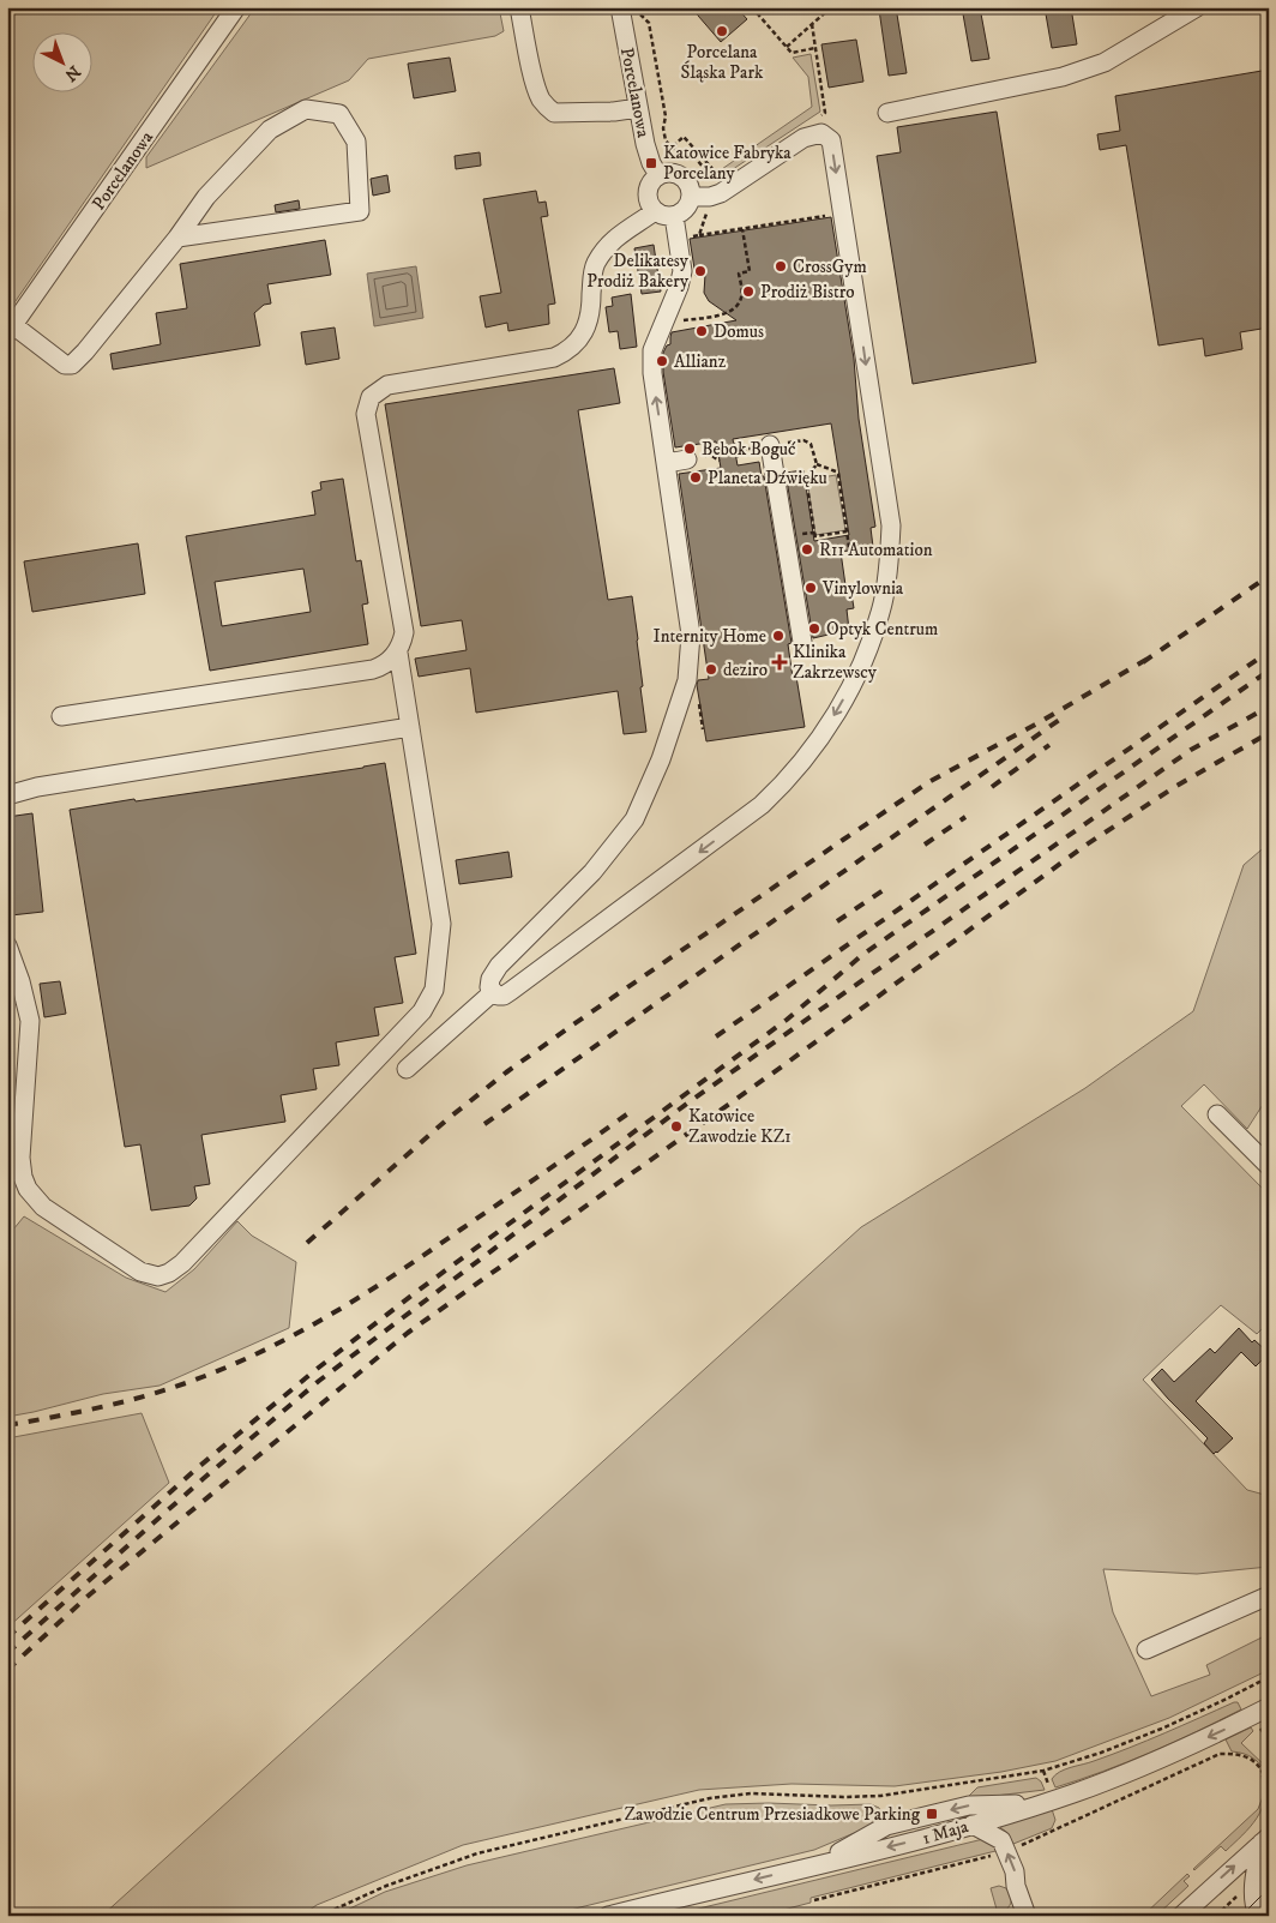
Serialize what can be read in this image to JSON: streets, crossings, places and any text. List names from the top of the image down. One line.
{"streets":{"street":["Porcelanowa","1 Maja"]},"places":{"other":["Porcelana Śląska Park","CrossGym","Delikatesy Prodiż Bakery","Prodiż Bistro","Domus","Allianz","Bebok Boguć","Planeta Dźwięku","R11 Automation","Vinylownia","Optyk Centrum","Internity Home","deziro","Katowice Zawodzie KZ1"],"transit":["Katowice Fabryka Porcelany","Zawodzie Centrum Przesiadkowe Parking"],"health":["Klinika Zakrzewscy"]},"north":"bottom right"}
